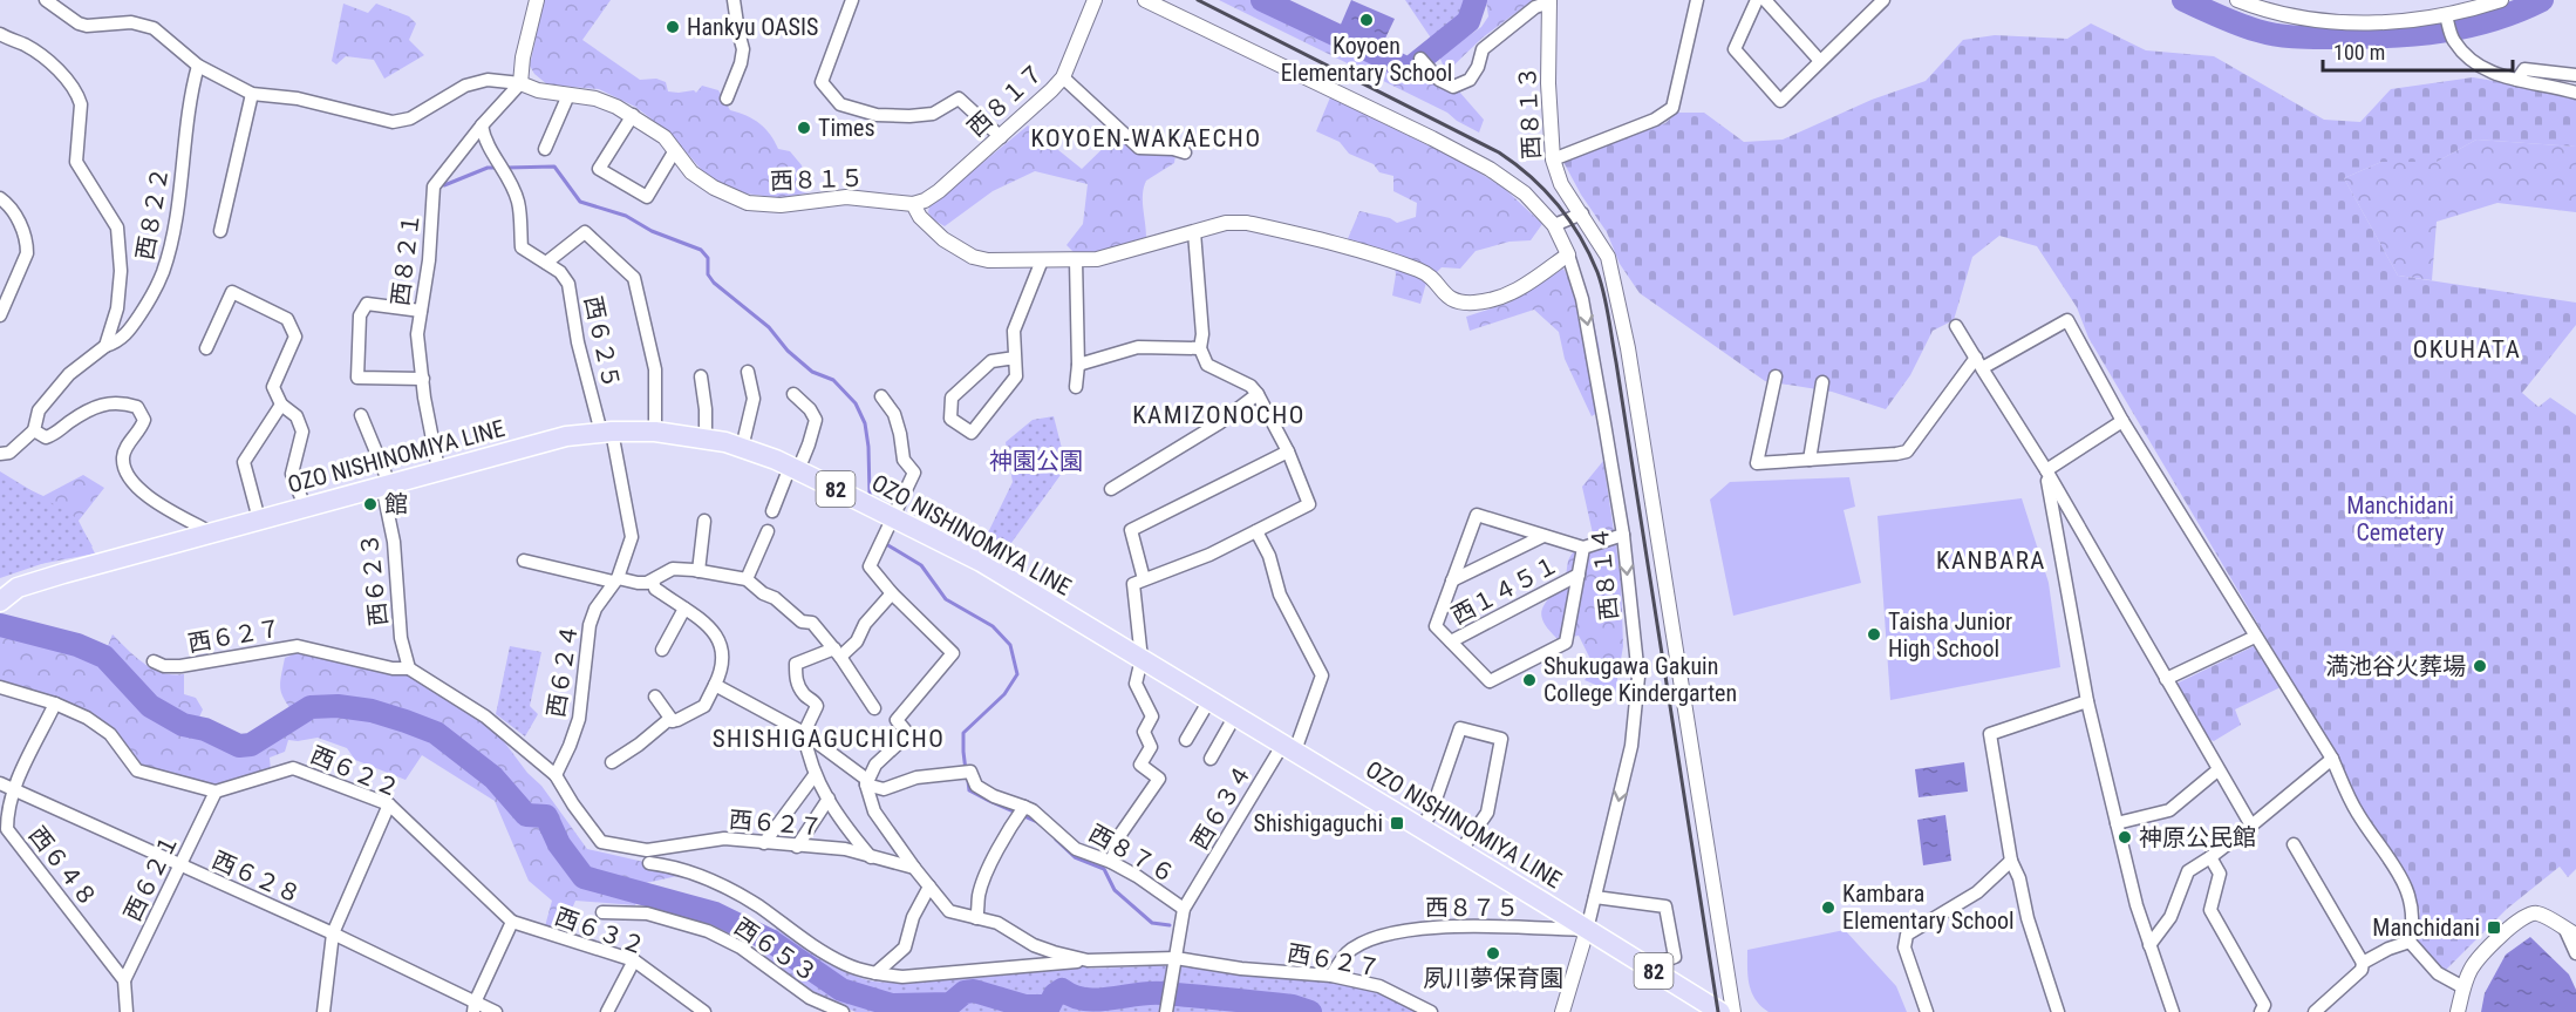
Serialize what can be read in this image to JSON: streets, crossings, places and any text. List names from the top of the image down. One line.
{"streets":{"main road":["OZO NISHINOMIYA LINE","82"],"street":["西８１７","西８１３","西８１５","西８２２","西８２１","西６２５","西８１４","西６２３","西１４５１","西６２７","西６２４","西６２２","西６３４","西８７６","西６４８","西６２１","西６２８","西８７５","西６３２","西６５３"]},"crossings":[["西８１７","西８１５"],["西８１５","西８２２"],["西８１５","西８２１"],["西８２１","西６２５"],["西８２１","OZO NISHINOMIYA LINE"],["西６２５","OZO NISHINOMIYA LINE"],["西６２５","西６２４"],["OZO NISHINOMIYA LINE","西８１４"],["OZO NISHINOMIYA LINE","西６２３"],["OZO NISHINOMIYA LINE","西６３４"],["OZO NISHINOMIYA LINE","西８７５"],["西８１４","西８７５"],["西６２３","西６２７"],["西６２７","西６２４"],["西６２７","西６３４"],["西６２７","西８７５"],["西６２２","西６２１"],["西６２２","西６３２"],["西６３４","西８７６"],["西６４８","西６２１"],["西６４８","西６２８"],["西６２１","西６２８"]],"one_way":["西８１４"],"districts":["KOYOEN-WAKAECHO","OKUHATA","KAMIZONOCHO","KANBARA","SHISHIGAGUCHICHO"],"parks":["神園公園","Manchidani Cemetery"],"places":{"other":["Koyoen Elementary School","Hankyu OASIS","Times","館","Taisha Junior High School","満池谷火葬場","Shukugawa Gakuin College Kindergarten","神原公民館","Kambara Elementary School","夙川夢保育園"],"transit":["Shishigaguchi","Manchidani"]},"scale_bar":"100 m"}
